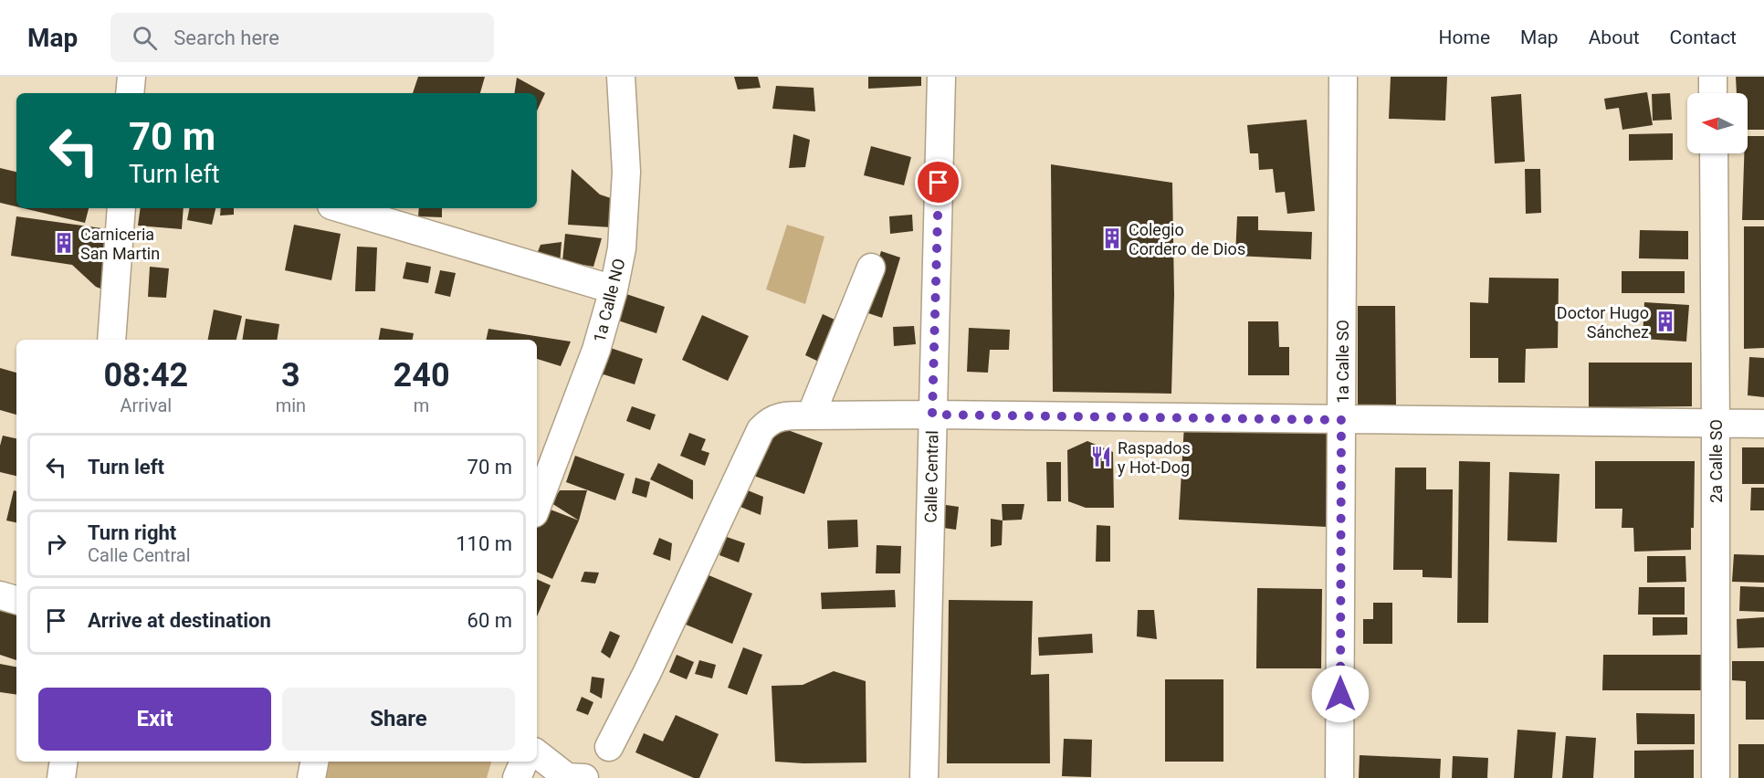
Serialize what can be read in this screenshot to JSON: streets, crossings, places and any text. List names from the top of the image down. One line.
{"streets":{"street":["1a Calle NO","1a Calle SO","2a Calle SO","Calle Central"]},"places":{"building":["Colegio Cordero de Dios","Carniceria San Martin","Doctor Hugo Sánchez"],"restaurant":["Raspados y Hot-Dog"]},"north":"left","page":{"header":"Map","search":"Search here","nav":["Home","Map","About","Contact"],"turn":["70 m","Turn left"],"eta":["08:42","Arrival","3","min","240","m"],"list":[{"name":"Turn left","value":"70 m"},{"name":"Turn right","note":"Calle Central","value":"110 m"},{"name":"Arrive at destination","value":"60 m"}],"buttons":["Exit","Share"]}}
